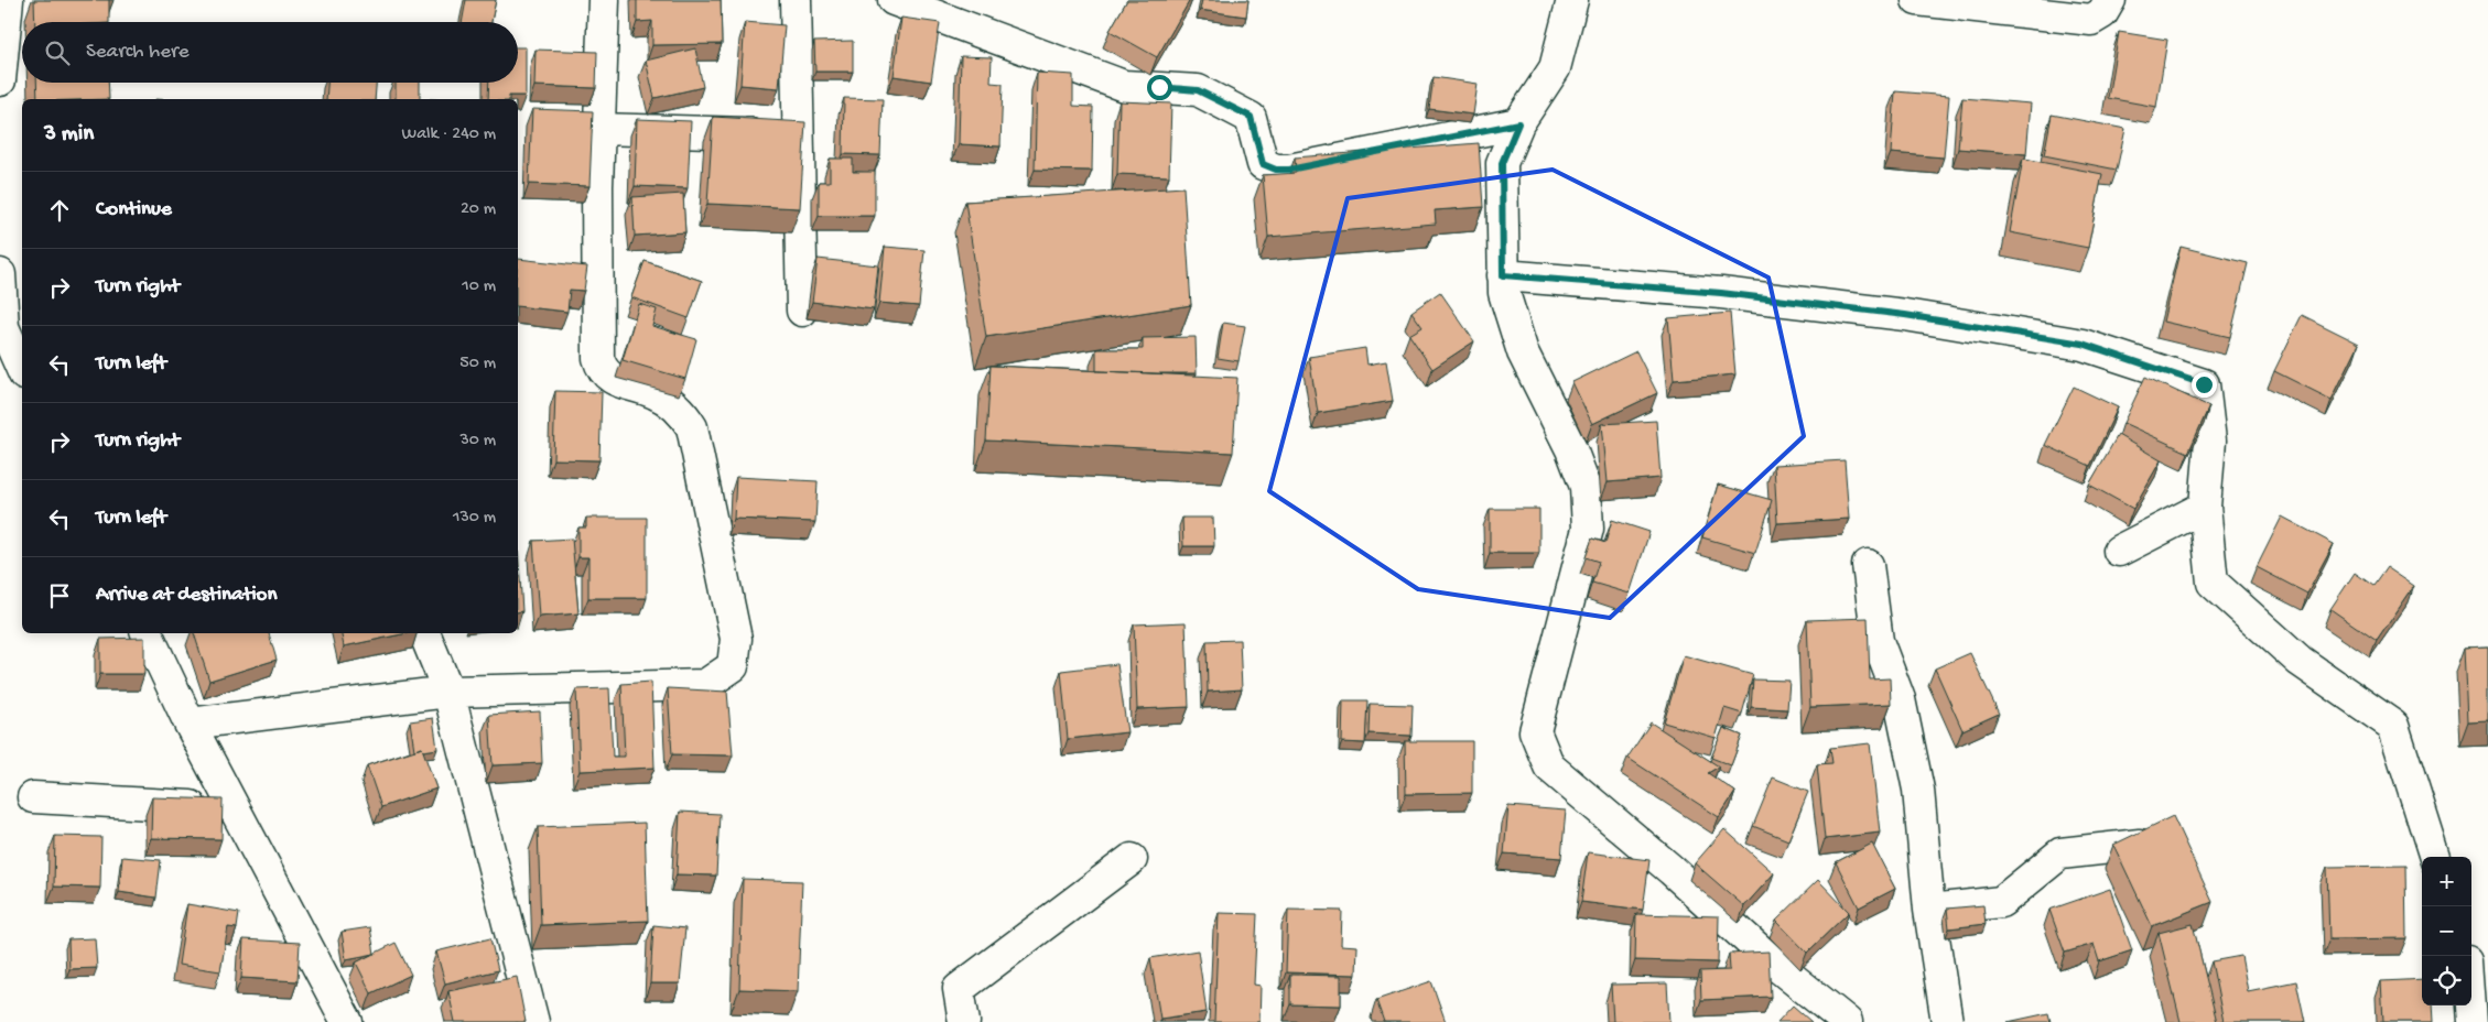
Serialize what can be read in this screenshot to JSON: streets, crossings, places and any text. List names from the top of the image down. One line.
{"page":{"search":"Search here","heading":["3 min","Walk · 240 m"],"list":[["Continue","20 m"],["Turn right","10 m"],["Turn left","50 m"],["Turn right","30 m"],["Turn left","130 m"],"Arrive at destination"],"map_buttons":["+","−"]}}
